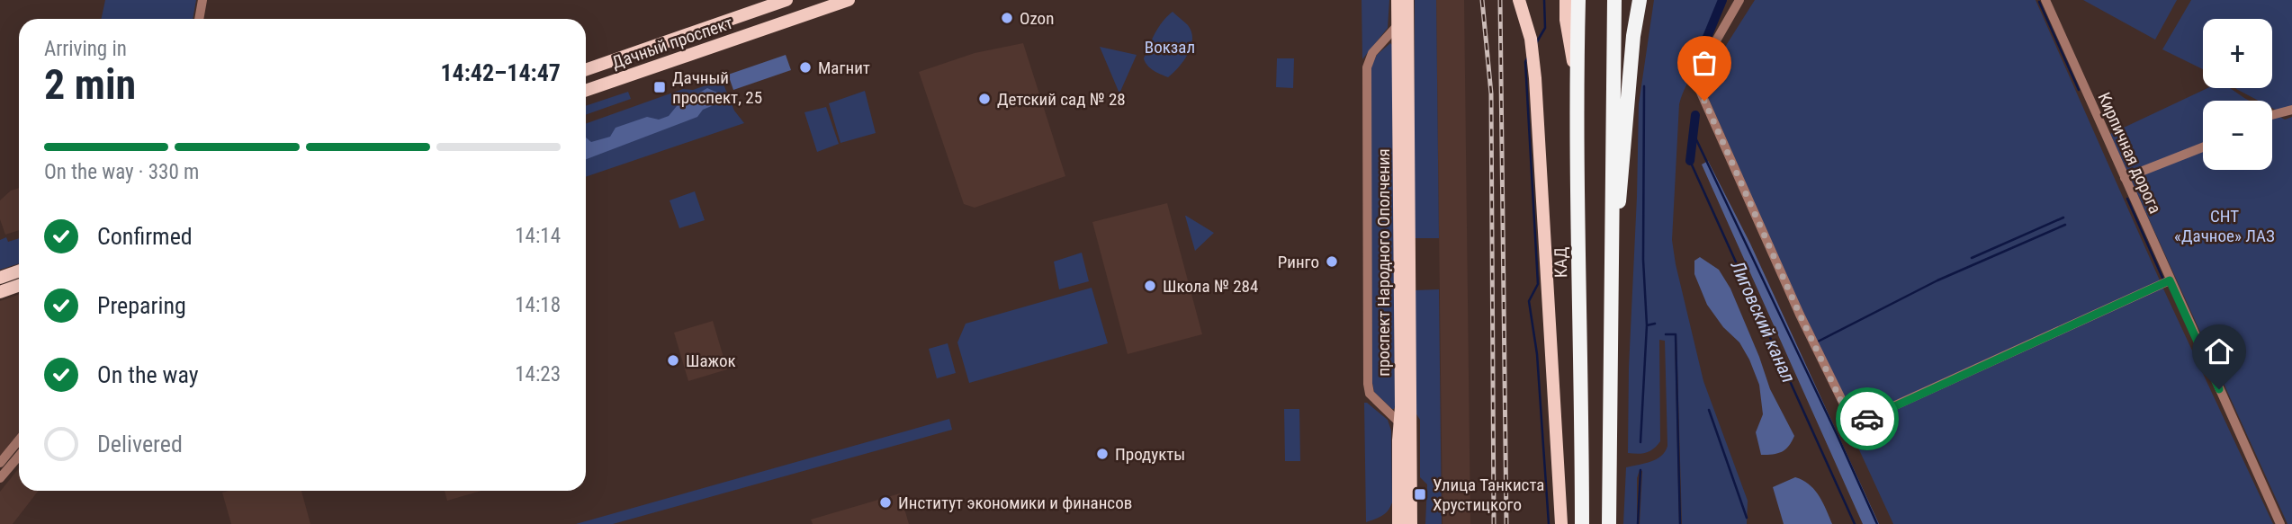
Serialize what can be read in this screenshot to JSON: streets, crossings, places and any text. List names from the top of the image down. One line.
{"streets":{"highway":["КАД"],"main road":["Дачный проспект","проспект Народного Ополчения"],"street":["Кирпичная дорога"]},"water":["Лиговский канал"],"parks":["Вокзал","СНТ «Дачное» ЛАЗ"],"places":{"other":["Ozon","Магнит","Детский сад № 28","Ринго","Школа № 284","Шажок","Продукты","Институт экономики и финансов"],"transit":["Дачный проспект, 25","Улица Танкиста Хрустицкого"]},"page":{"map_buttons":["+","−"],"heading":["2 min","Arriving in","14:42–14:47"],"bar":"On the way · 330 m","list":[["Confirmed","14:14"],["Preparing","14:18"],["On the way","14:23"],"Delivered"]}}
